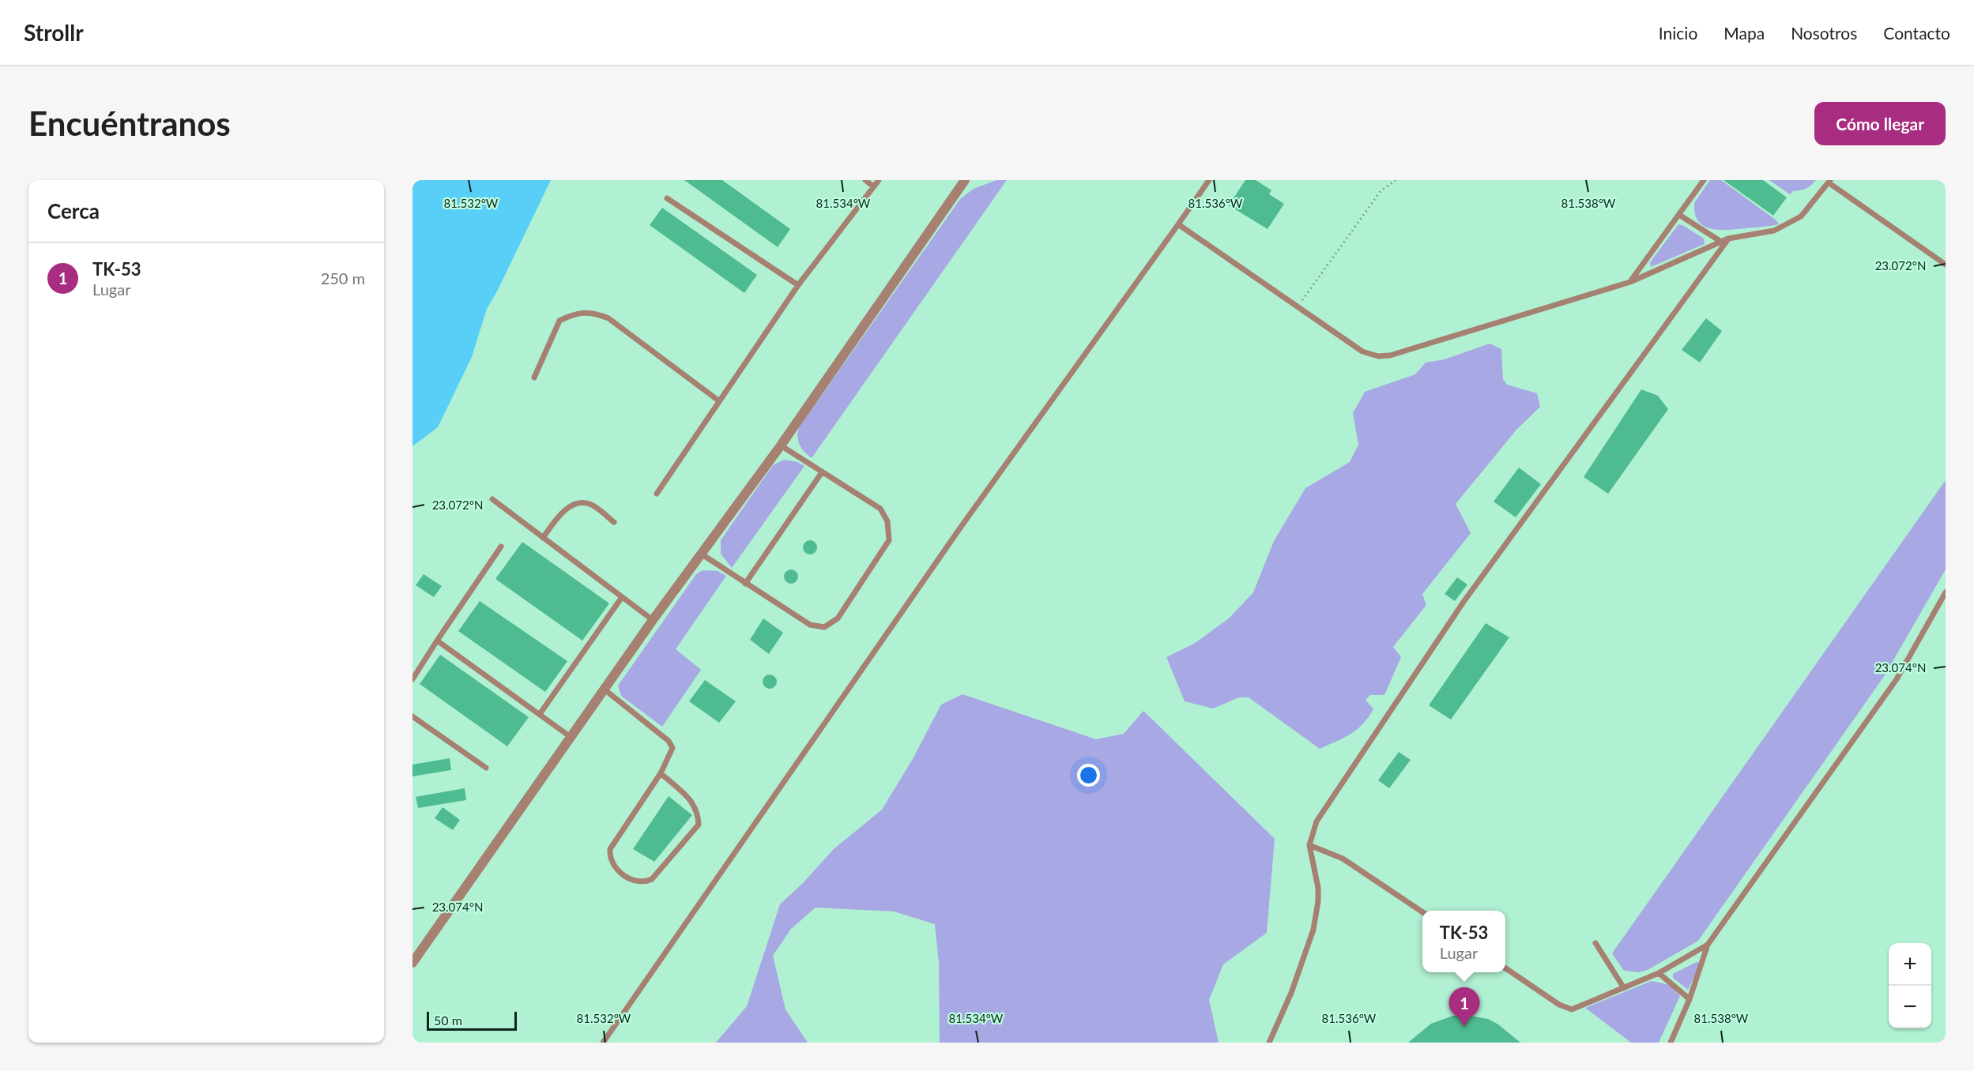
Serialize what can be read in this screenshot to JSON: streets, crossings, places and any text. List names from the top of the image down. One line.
{"scale_bar":"50 m","page":{"header":"Strollr","nav":["Inicio","Mapa","Nosotros","Contacto"],"buttons":"Cómo llegar","title":"Encuéntranos","heading":"Cerca","list":[{"mark":"1","name":"TK-53","note":"Lugar","value":"250 m"}],"popup":["TK-53","Lugar"],"map_buttons":["+","−"],"pins":"1","scale":"50 m"},"coordinates":["81.532°W","81.534°W","81.536°W","81.538°W","23.072°N","23.074°N"]}
